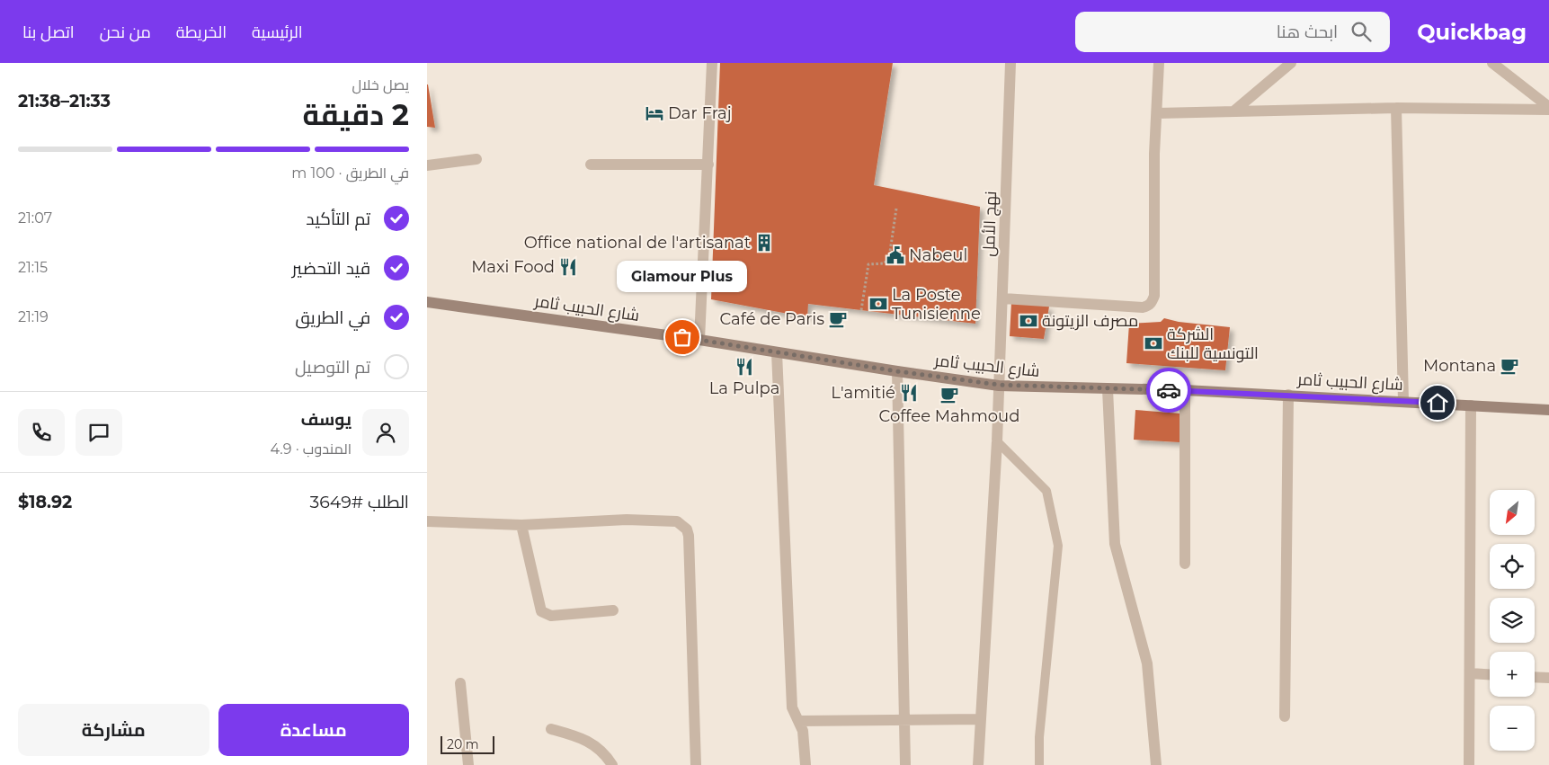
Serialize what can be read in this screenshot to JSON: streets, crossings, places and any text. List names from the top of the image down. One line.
{"streets":{"main road":["شارع الحبيب ثامر"],"street":["نهج الأمل"]},"crossings":[["نهج الأمل","شارع الحبيب ثامر"]],"places":{"hotel":["Dar Fraj"],"building":["Office national de l'artisanat"],"public building":["Nabeul"],"restaurant":["Maxi Food","La Pulpa","L'amitié"],"bank":["La Poste Tunisienne","مصرف الزيتونة","الشركة التونسية للبنك"],"cafe":["Café de Paris","Montana","Coffee Mahmoud"],"other":["Glamour Plus"]},"scale_bar":"20 m","north":"bottom left","page":{"header":"Quickbag","search":"ابحث هنا","nav":["الرئيسية","الخريطة","من نحن","اتصل بنا"],"heading":["2 دقيقة","يصل خلال","21:33–21:38"],"panel":["يوسف","المندوب · 4.9","الطلب #3649","$18.92"],"bar":"في الطريق · 100 m","list":[["تم التأكيد","21:07"],["قيد التحضير","21:15"],["في الطريق","21:19"],"تم التوصيل"],"bubble":"Glamour Plus","map_buttons":["+","−"],"buttons":["مساعدة","مشاركة"],"scale":"20 m"}}
